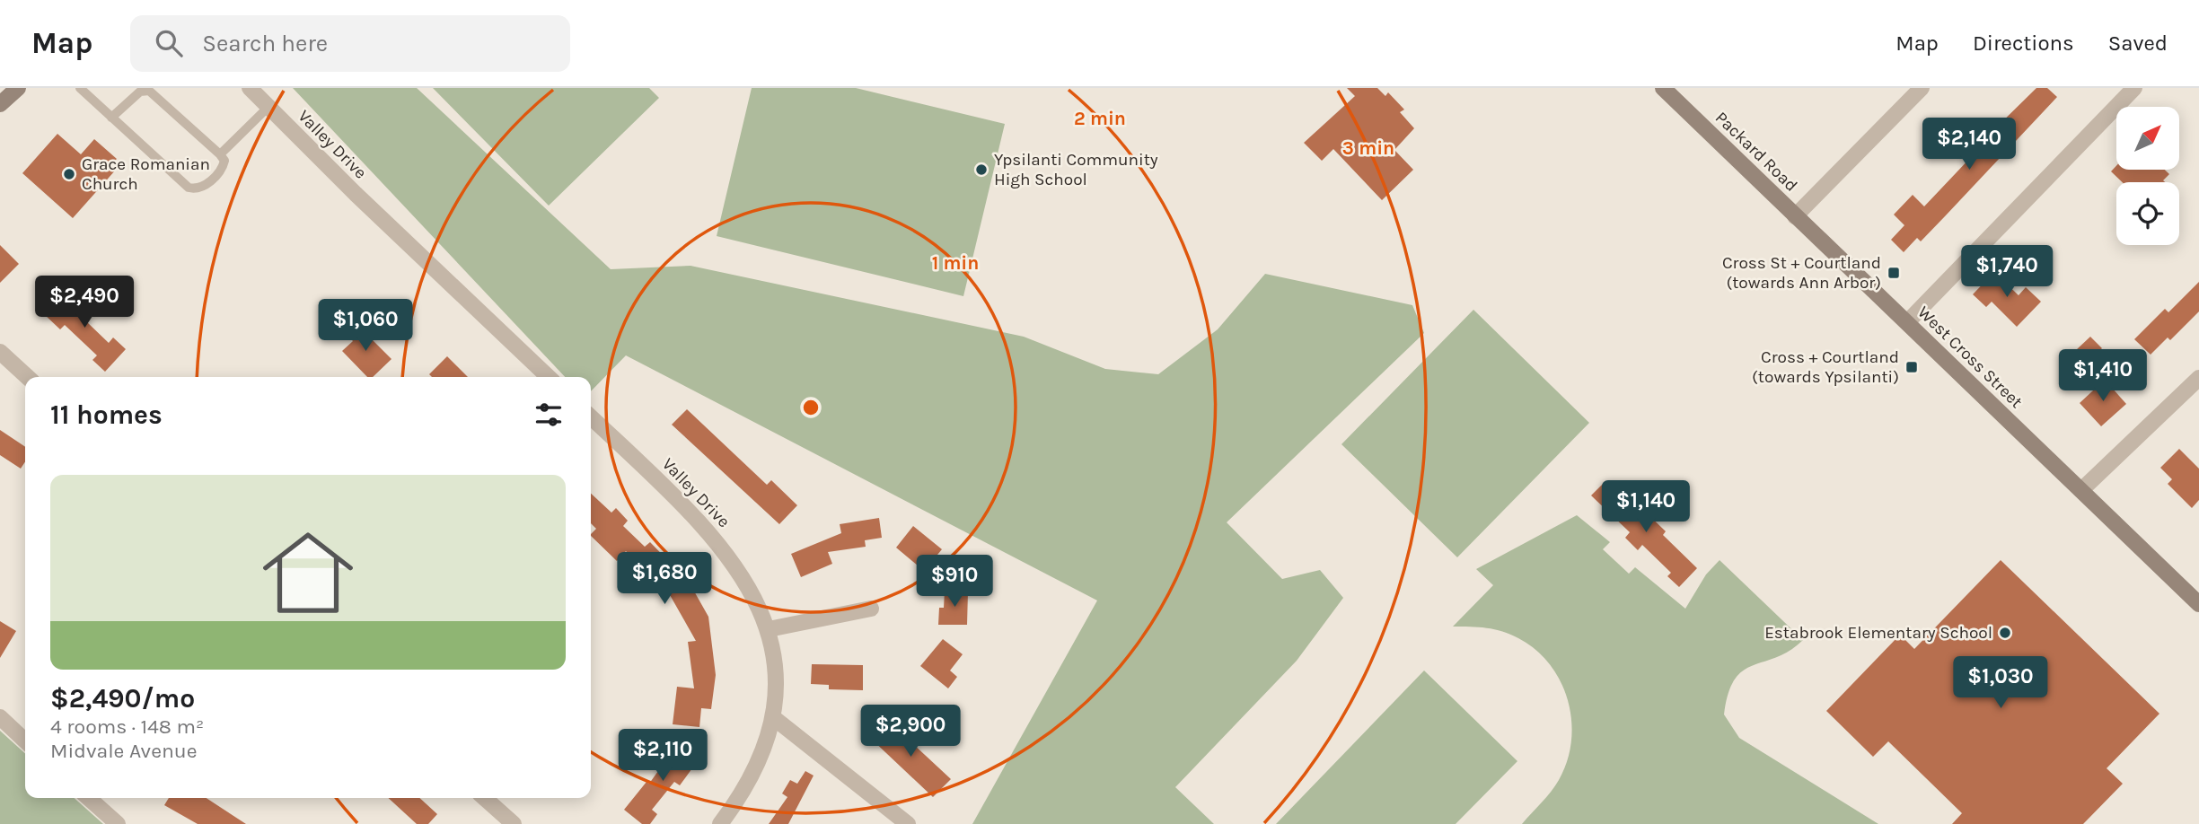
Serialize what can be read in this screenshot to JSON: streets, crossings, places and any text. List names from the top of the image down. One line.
{"streets":{"main road":["Packard Road","West Cross Street"],"street":["Valley Drive"]},"crossings":[["Packard Road","West Cross Street"]],"places":{"other":["Ypsilanti Community High School","Grace Romanian Church","Estabrook Elementary School"],"transit":["Cross St + Courtland (towards Ann Arbor)","Cross + Courtland (towards Ypsilanti)"]},"north":"top right","page":{"header":"Map","search":"Search here","nav":["Map","Directions","Saved"],"price":["$2,140","$1,740","$2,490","$1,060","$1,410","$1,140","$1,680","$910","$1,030","$2,900","$2,110"],"heading":"11 homes","list":[{"name":"$2,490/mo","note":"4 rooms · 148 m² · Midvale Avenue"}]},"rings":["2 min","3 min","1 min"]}
